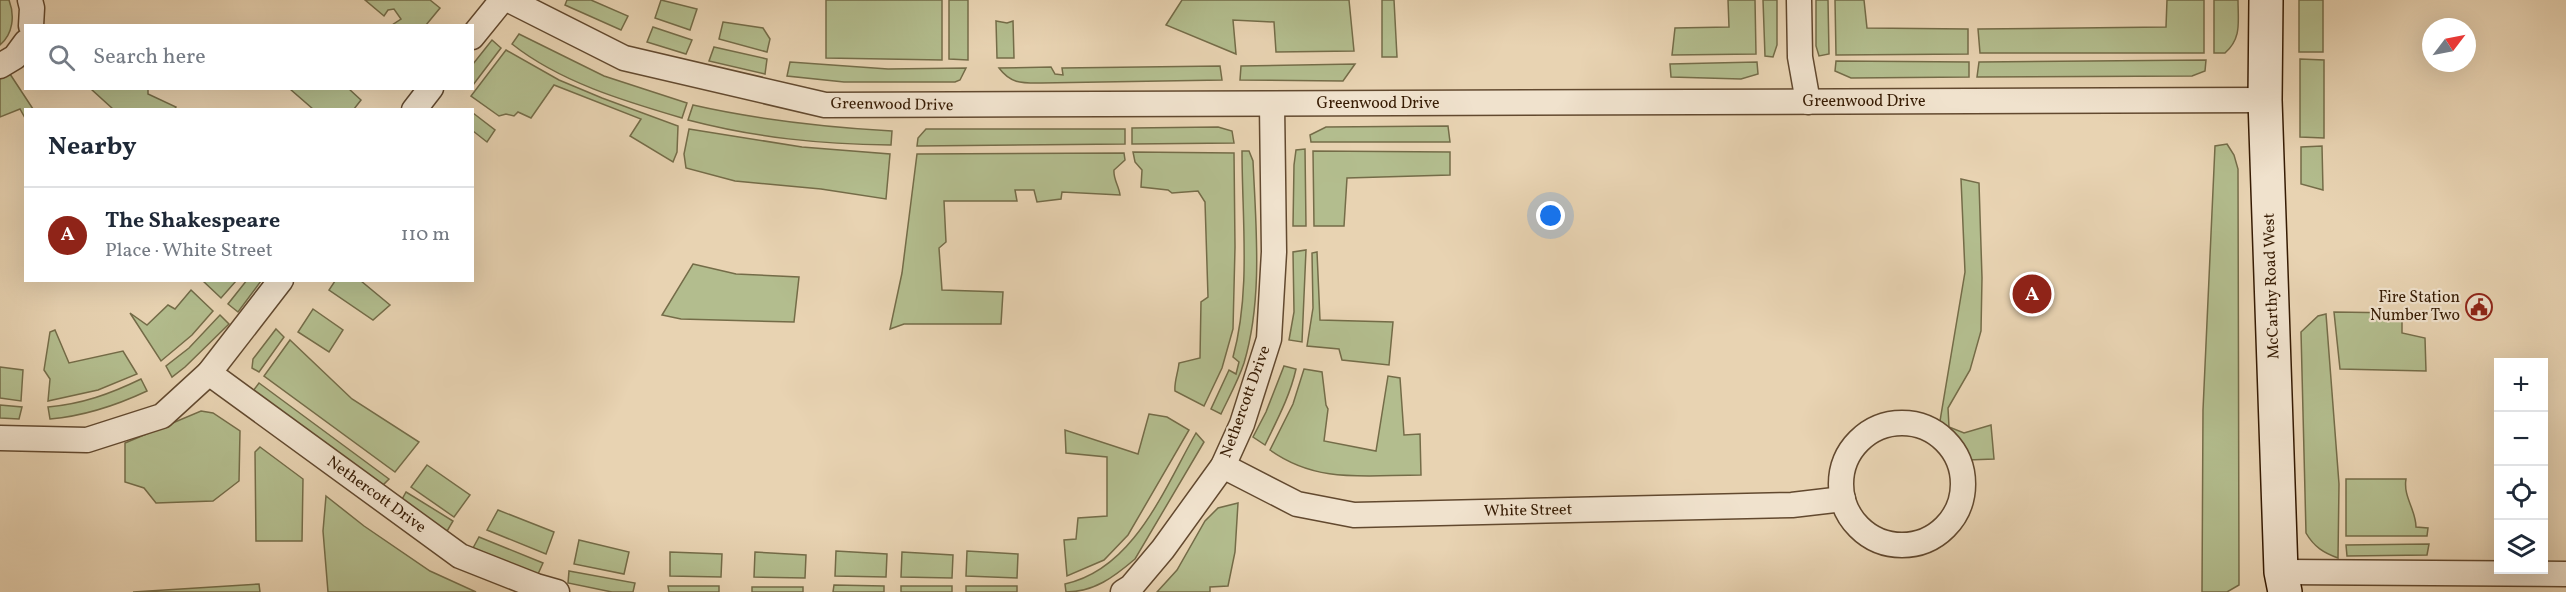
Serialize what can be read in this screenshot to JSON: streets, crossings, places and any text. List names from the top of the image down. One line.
{"streets":{"street":["Greenwood Drive","McCarthy Road West","Nethercott Drive","White Street"]},"crossings":[["Greenwood Drive","McCarthy Road West"],["Greenwood Drive","Nethercott Drive"],["Nethercott Drive","White Street"]],"places":{"public building":["Fire Station Number Two"]},"north":"top right","page":{"search":"Search here","heading":"Nearby","list":[{"mark":"A","name":"The Shakespeare","note":"Place · White Street","value":"110 m"}],"pins":"A","map_buttons":["+","−"]}}
